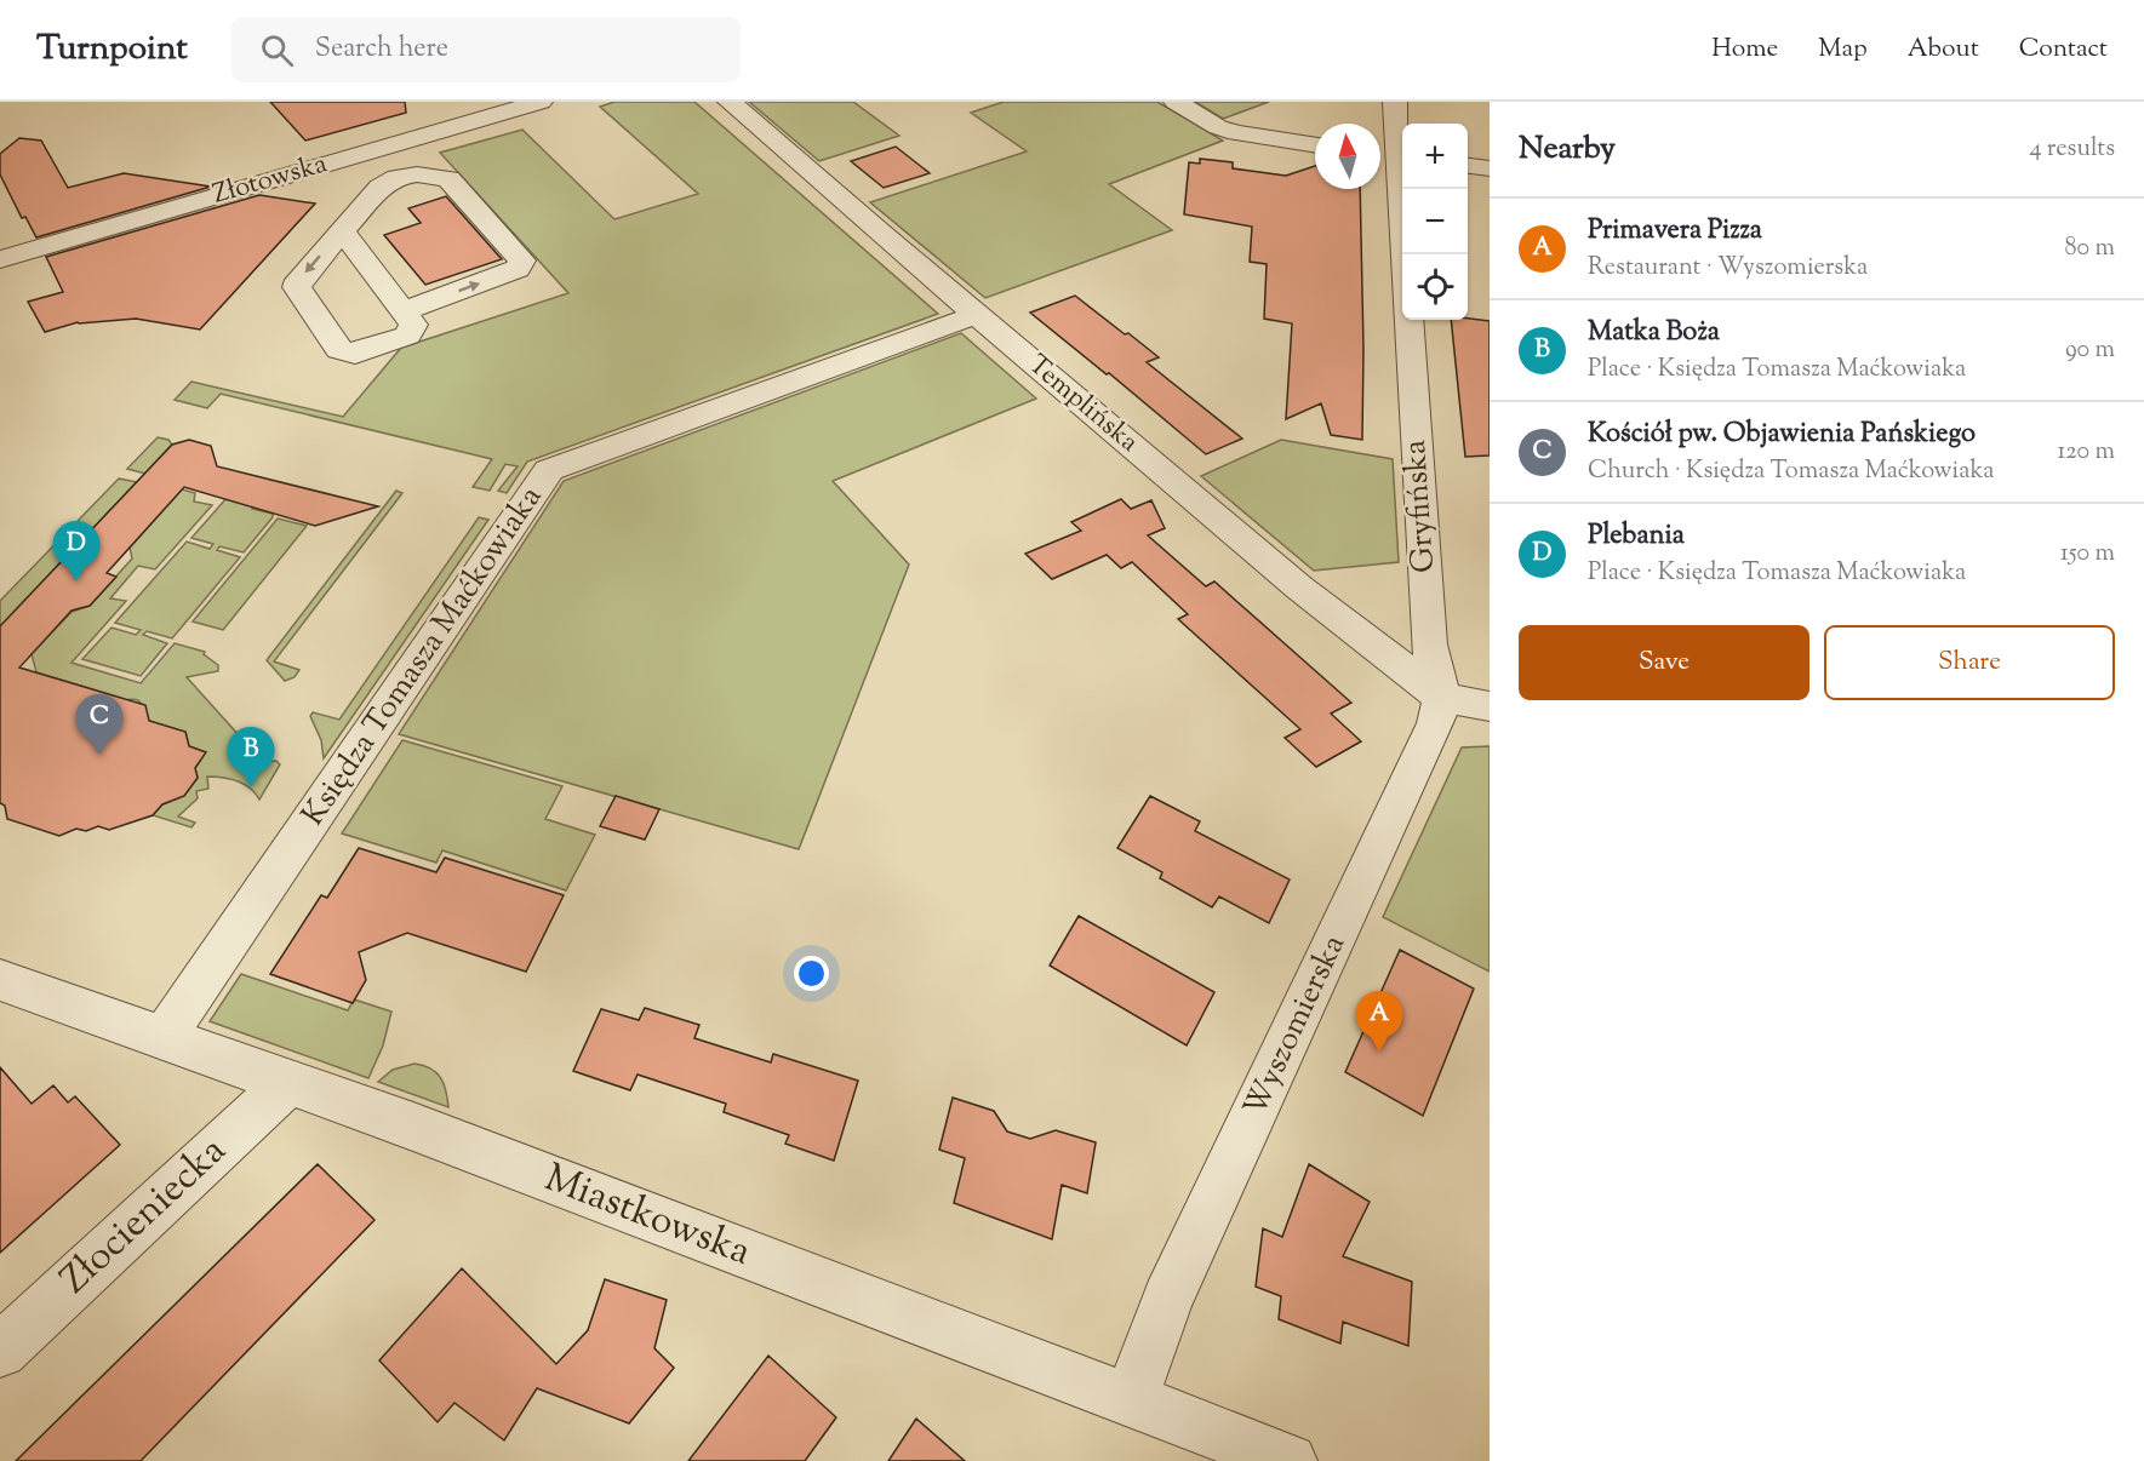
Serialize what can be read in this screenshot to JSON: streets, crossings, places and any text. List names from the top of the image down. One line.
{"streets":{"street":["Złotowska","Templińska","Gryfińska","Księdza Tomasza Maćkowiaka","Wyszomierska","Złocieniecka","Miastkowska"]},"crossings":[["Templińska","Gryfińska"],["Templińska","Księdza Tomasza Maćkowiaka"],["Templińska","Wyszomierska"],["Gryfińska","Wyszomierska"],["Księdza Tomasza Maćkowiaka","Miastkowska"],["Wyszomierska","Miastkowska"],["Złocieniecka","Miastkowska"]],"north":"top","page":{"header":"Turnpoint","search":"Search here","nav":["Home","Map","About","Contact"],"heading":["Nearby","4 results"],"map_buttons":["+","−"],"list":[{"mark":"A","name":"Primavera Pizza","note":"Restaurant · Wyszomierska","value":"80 m"},{"mark":"B","name":"Matka Boża","note":"Place · Księdza Tomasza Maćkowiaka","value":"90 m"},{"mark":"C","name":"Kościół pw. Objawienia Pańskiego","note":"Church · Księdza Tomasza Maćkowiaka","value":"120 m"},{"mark":"D","name":"Plebania","note":"Place · Księdza Tomasza Maćkowiaka","value":"150 m"}],"pins":["D","C","B","A"],"buttons":["Save","Share"]}}
